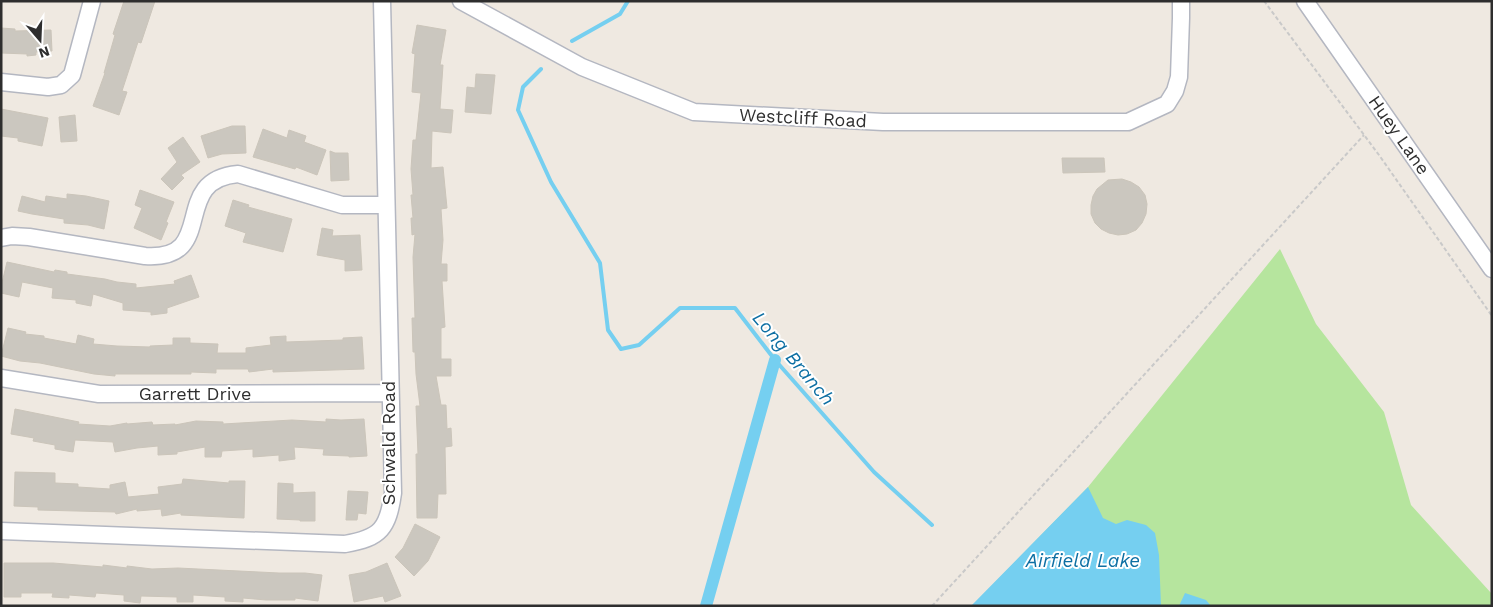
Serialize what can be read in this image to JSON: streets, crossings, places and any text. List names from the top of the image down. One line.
{"streets":{"street":["Westcliff Road","Huey Lane","Garrett Drive","Schwald Road"]},"crossings":[["Garrett Drive","Schwald Road"]],"water":["Long Branch","Airfield Lake"],"north":"bottom"}
